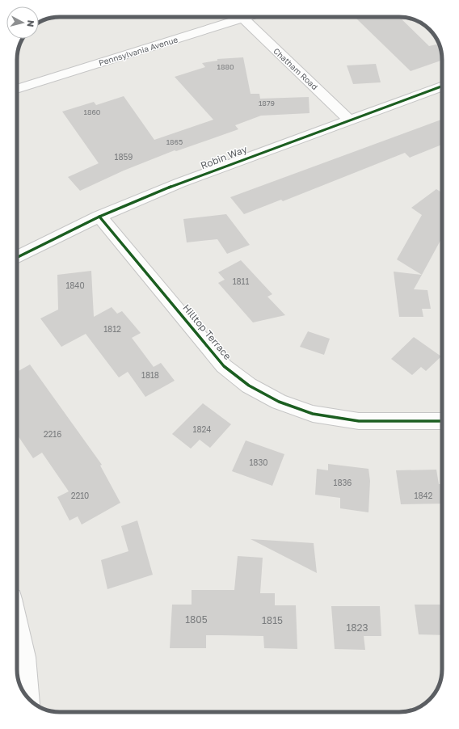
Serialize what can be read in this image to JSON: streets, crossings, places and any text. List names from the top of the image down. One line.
{"streets":{"street":["Pennsylvania Avenue","Chatham Road","Robin Way","Hilltop Terrace"]},"crossings":[["Pennsylvania Avenue","Chatham Road"],["Chatham Road","Robin Way"],["Robin Way","Hilltop Terrace"]],"house_numbers":["1880","1879","1860","1865","1859","1811","1840","1812","1818","1824","2216","1830","1836","2210","1842","1805","1815","1823"],"north":"right"}
